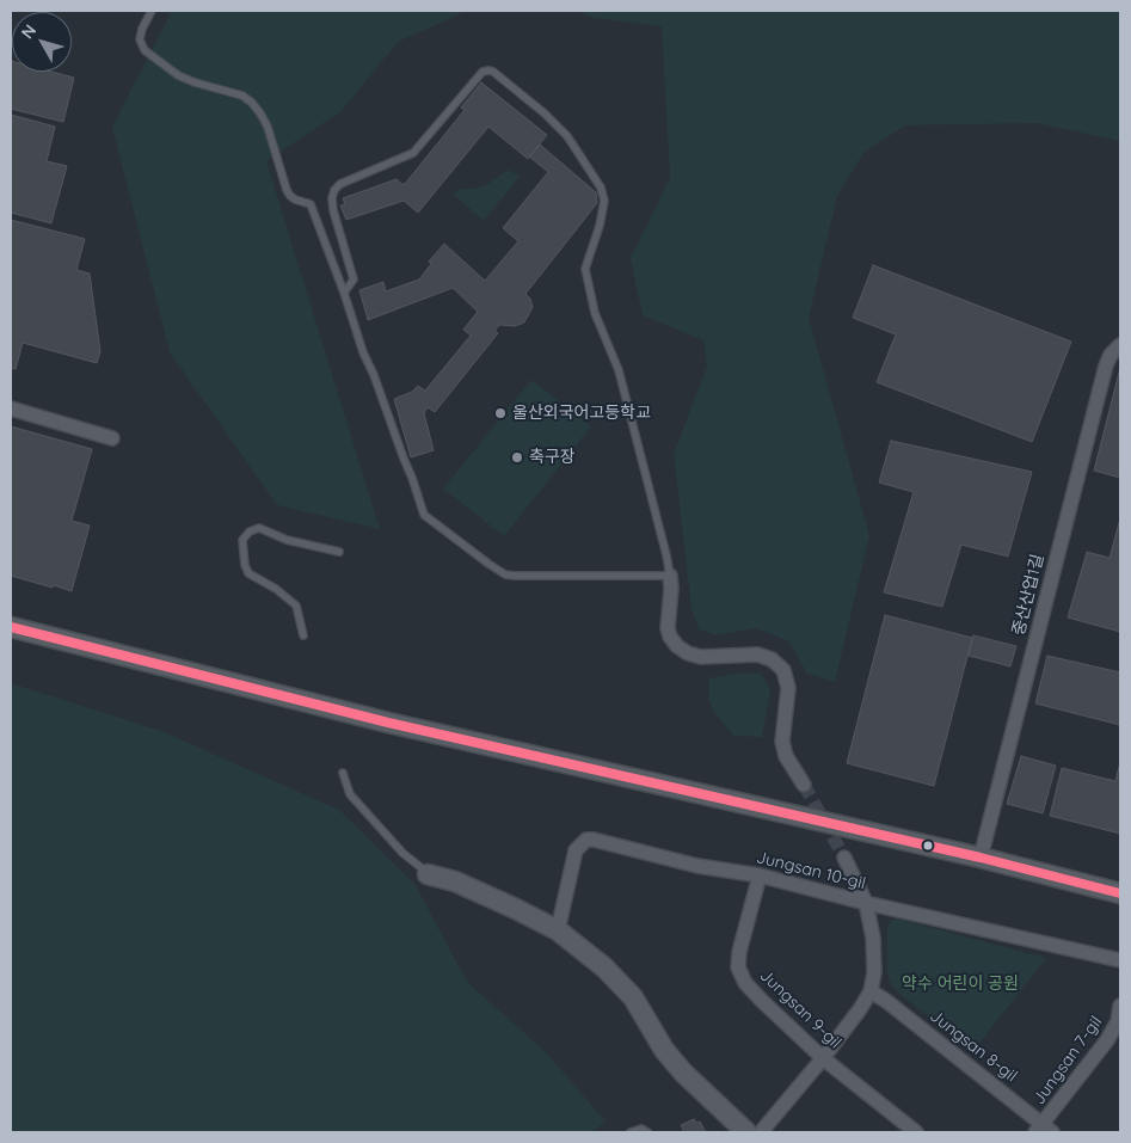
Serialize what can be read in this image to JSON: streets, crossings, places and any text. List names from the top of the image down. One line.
{"streets":{"street":["중산산업1길","Jungsan 10-gil","Jungsan 9-gil","Jungsan 8-gil","Jungsan 7-gil"]},"crossings":[["Jungsan 10-gil","Jungsan 9-gil"],["Jungsan 8-gil","Jungsan 7-gil"]],"parks":["약수 어린이 공원"],"places":["울산외국어고등학교","축구장"],"north":"top left"}
